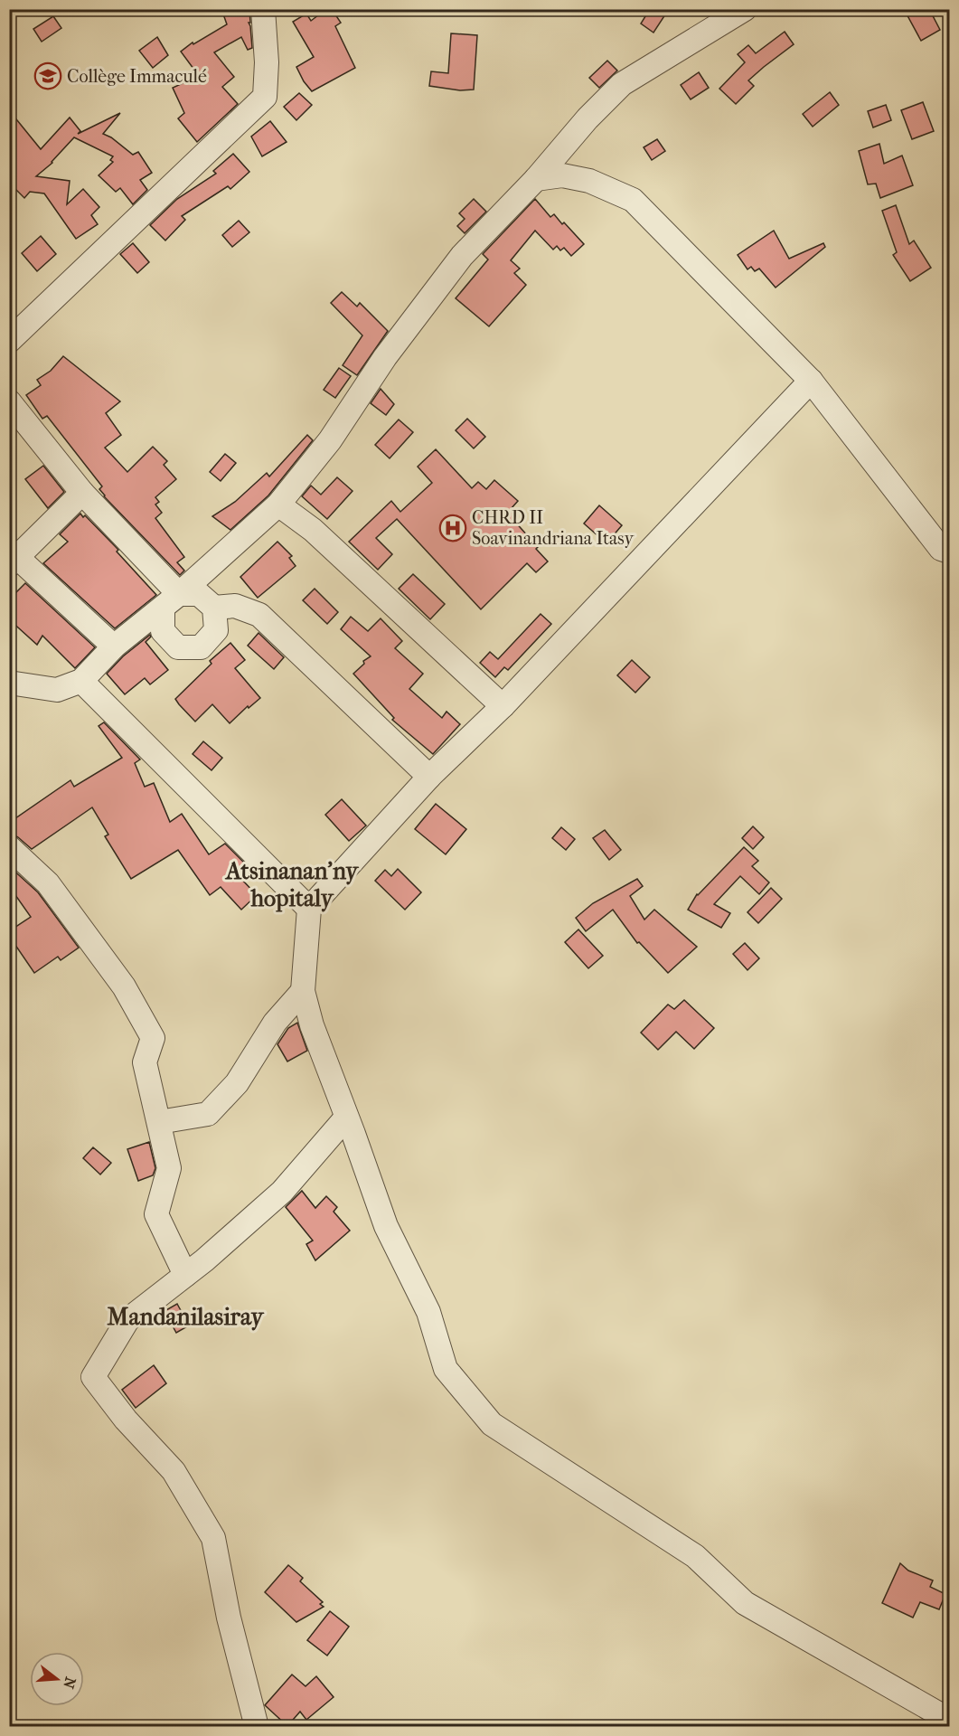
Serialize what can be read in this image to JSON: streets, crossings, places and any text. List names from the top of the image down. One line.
{"districts":["Atsinanan'ny hopitaly","Mandanilasiray"],"places":{"school or university":["Collège Immaculé"],"hospital":["CHRD II Soavinandriana Itasy"]},"north":"right"}
